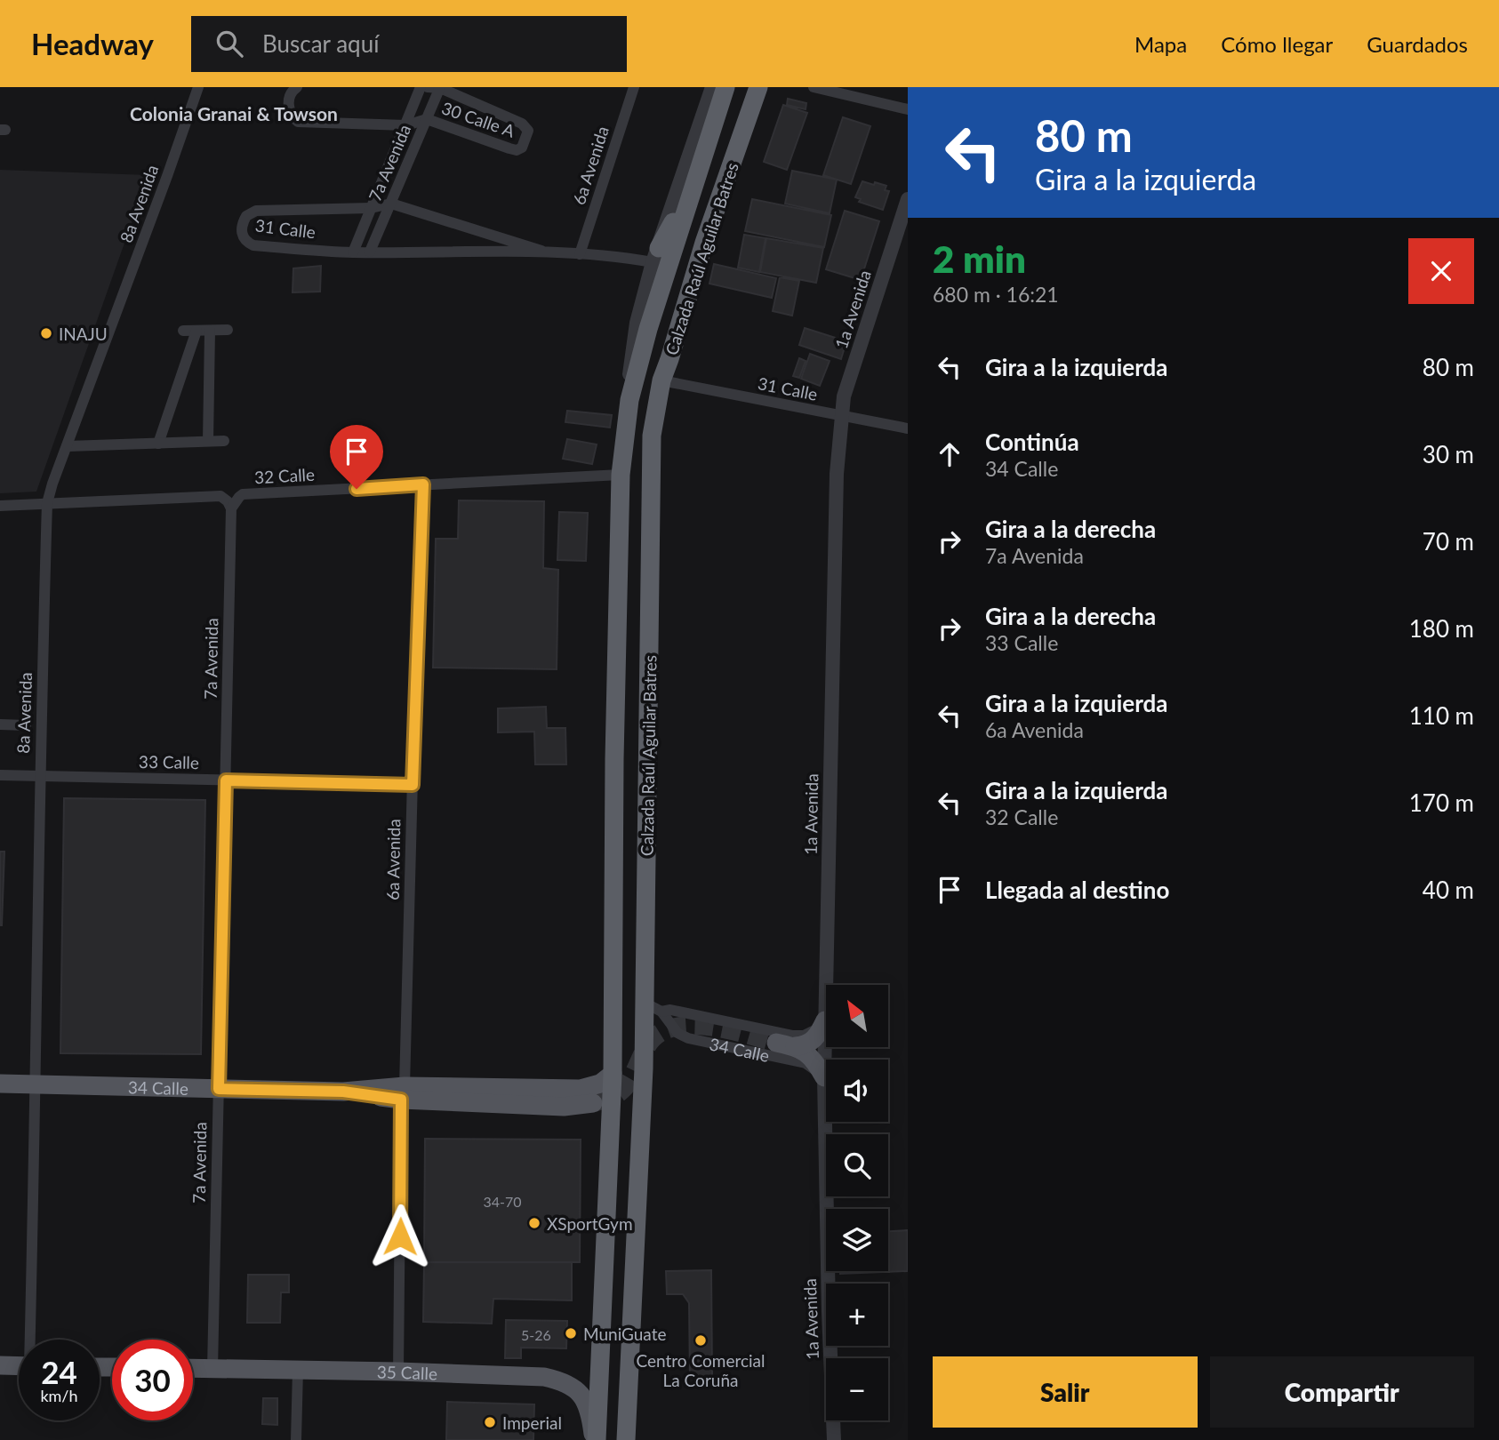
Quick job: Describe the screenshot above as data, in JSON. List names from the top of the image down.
{
  "streets": {
    "highway": ["Calzada Raúl Aguilar Batres"],
    "main road": ["34 Calle", "35 Calle"],
    "street": [
      "30 Calle A",
      "7a Avenida",
      "6a Avenida",
      "8a Avenida",
      "31 Calle",
      "1a Avenida",
      "32 Calle",
      "33 Calle"
    ]
  },
  "crossings": [
    ["30 Calle A", "7a Avenida"],
    ["7a Avenida", "31 Calle"],
    ["7a Avenida", "32 Calle"],
    ["7a Avenida", "33 Calle"],
    ["7a Avenida", "34 Calle"],
    ["7a Avenida", "35 Calle"],
    ["6a Avenida", "31 Calle"],
    ["6a Avenida", "32 Calle"],
    ["6a Avenida", "33 Calle"],
    ["6a Avenida", "34 Calle"],
    ["6a Avenida", "35 Calle"],
    ["8a Avenida", "33 Calle"],
    ["8a Avenida", "34 Calle"],
    ["31 Calle", "Calzada Raúl Aguilar Batres"],
    ["31 Calle", "1a Avenida"],
    ["Calzada Raúl Aguilar Batres", "32 Calle"],
    ["Calzada Raúl Aguilar Batres", "34 Calle"],
    ["Calzada Raúl Aguilar Batres", "35 Calle"],
    ["1a Avenida", "34 Calle"]
  ],
  "districts": ["Colonia Granai & Towson"],
  "places": [
    "INAJU",
    "XSportGym",
    "MuniGuate",
    "Centro Comercial La Coruña",
    "Imperial"
  ],
  "house_numbers": ["34-70", "5-26"],
  "north": "top left",
  "page": {
    "header": "Headway",
    "search": "Buscar aquí",
    "nav": ["Mapa", "Cómo llegar", "Guardados"],
    "turn": ["80 m", "Gira a la izquierda"],
    "heading": ["2 min", "680 m · 16:21"],
    "list": [
      {
        "name": "Gira a la izquierda",
        "value": "80 m"
      },
      {
        "name": "Continúa",
        "note": "34 Calle",
        "value": "30 m"
      },
      {
        "name": "Gira a la derecha",
        "note": "7a Avenida",
        "value": "70 m"
      },
      {
        "name": "Gira a la derecha",
        "note": "33 Calle",
        "value": "180 m"
      },
      {
        "name": "Gira a la izquierda",
        "note": "6a Avenida",
        "value": "110 m"
      },
      {
        "name": "Gira a la izquierda",
        "note": "32 Calle",
        "value": "170 m"
      },
      {
        "name": "Llegada al destino",
        "value": "40 m"
      }
    ],
    "map_buttons": ["+", "−"],
    "speed": "24 km/h",
    "limit": "30",
    "buttons": ["Salir", "Compartir"]
  }
}
